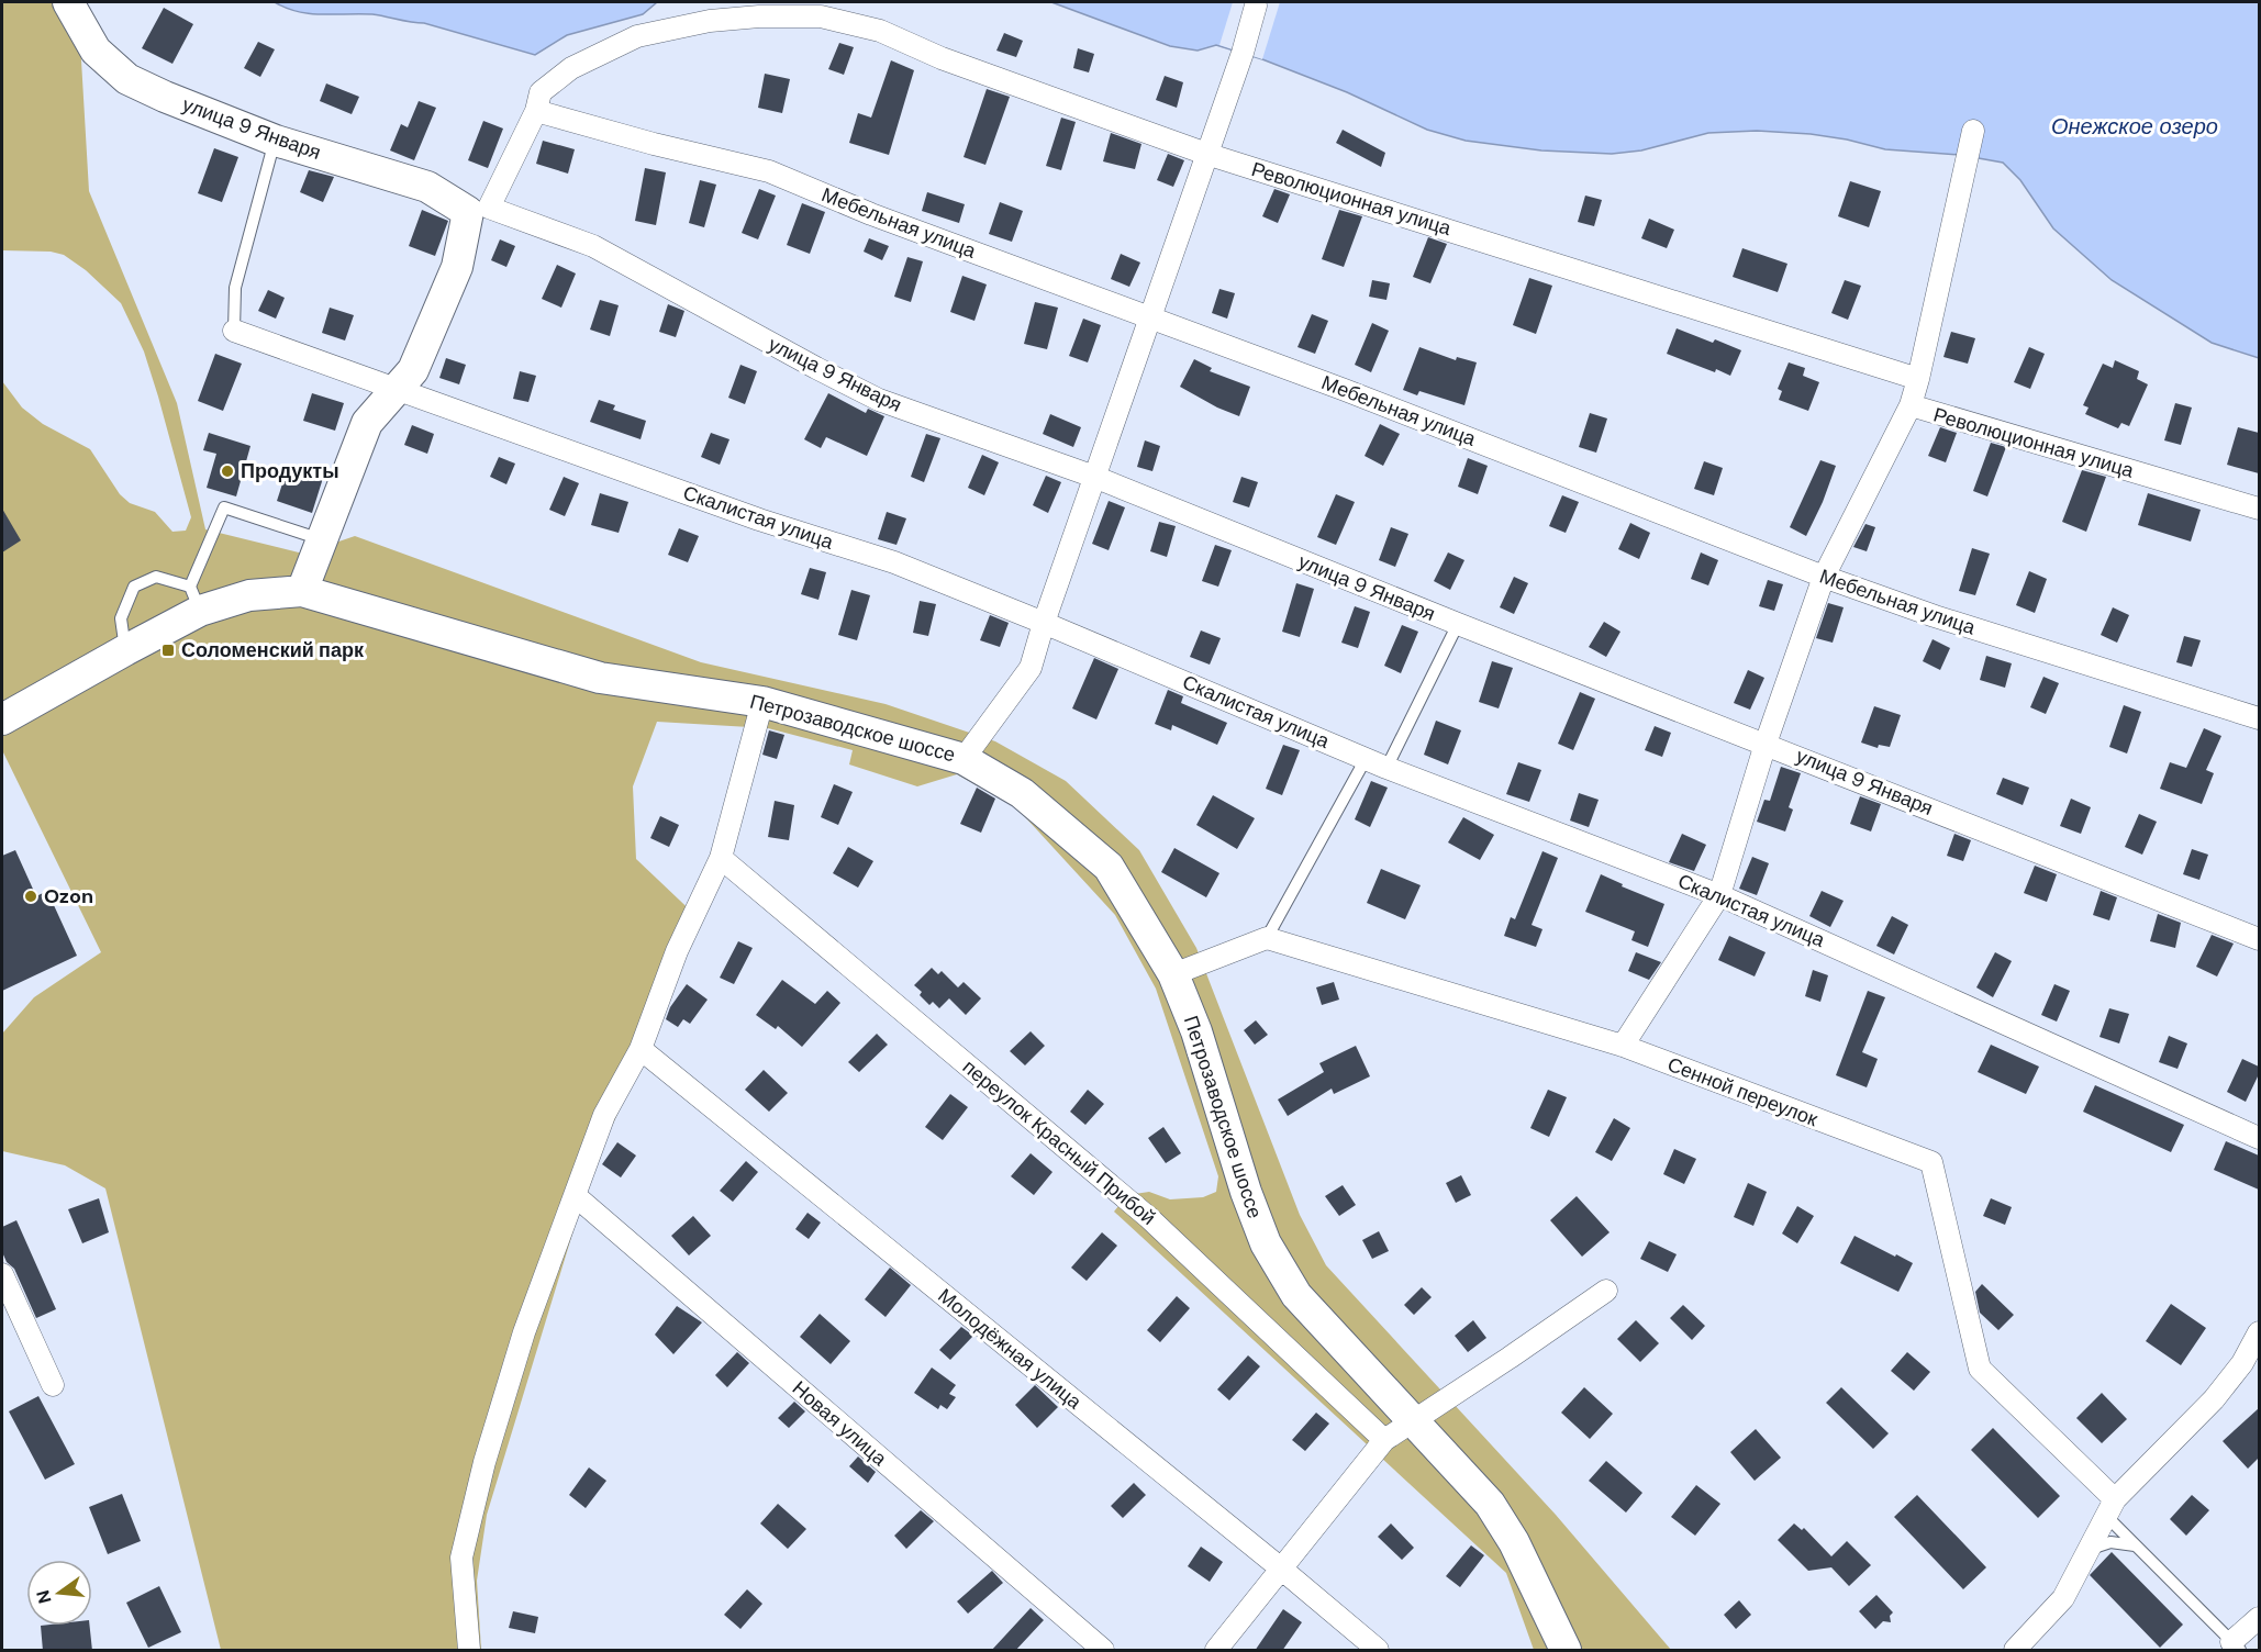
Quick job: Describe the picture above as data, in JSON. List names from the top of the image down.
{
  "streets": {
    "main road": ["улица 9 Января", "Петрозаводское шоссе"],
    "street": [
      "Революционная улица",
      "Мебельная улица",
      "Скалистая улица",
      "Сенной переулок",
      "переулок Красный Прибой",
      "Молодёжная улица",
      "Новая улица"
    ]
  },
  "crossings": [
    ["улица 9 Января", "Революционная улица"],
    ["Революционная улица", "Мебельная улица"]
  ],
  "water": ["Онежское озеро"],
  "places": {
    "other": ["Продукты", "Ozon"],
    "transit": ["Соломенский парк"]
  },
  "north": "left"
}
